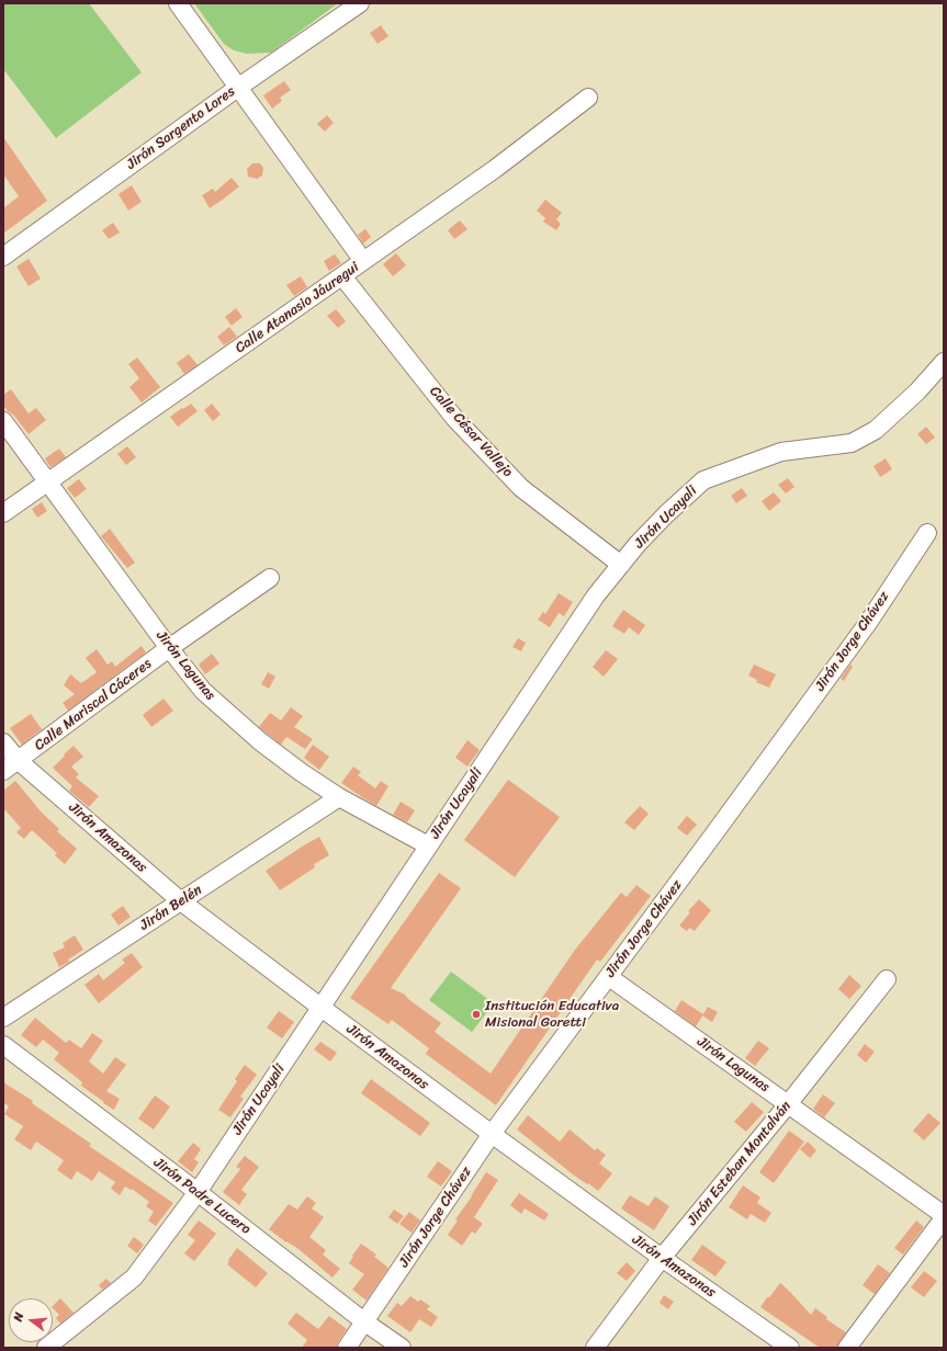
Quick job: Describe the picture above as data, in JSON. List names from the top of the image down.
{
  "streets": {
    "street": [
      "Jirón Sargento Lores",
      "Calle Atanasio Jáuregui",
      "Calle César Vallejo",
      "Jirón Ucayali",
      "Jirón Jorge Chávez",
      "Jirón Lagunas",
      "Calle Mariscal Cáceres",
      "Jirón Amazonas",
      "Jirón Belén",
      "Jirón Esteban Montalván",
      "Jirón Padre Lucero"
    ]
  },
  "crossings": [
    ["Calle Atanasio Jáuregui", "Calle César Vallejo"],
    ["Calle Atanasio Jáuregui", "Jirón Lagunas"],
    ["Calle César Vallejo", "Jirón Ucayali"],
    ["Jirón Ucayali", "Jirón Lagunas"],
    ["Jirón Ucayali", "Jirón Amazonas"],
    ["Jirón Ucayali", "Jirón Padre Lucero"],
    ["Jirón Jorge Chávez", "Jirón Lagunas"],
    ["Jirón Jorge Chávez", "Jirón Amazonas"],
    ["Jirón Jorge Chávez", "Jirón Padre Lucero"],
    ["Jirón Lagunas", "Calle Mariscal Cáceres"],
    ["Jirón Lagunas", "Jirón Belén"],
    ["Jirón Lagunas", "Jirón Esteban Montalván"],
    ["Calle Mariscal Cáceres", "Jirón Amazonas"],
    ["Jirón Amazonas", "Jirón Belén"],
    ["Jirón Amazonas", "Jirón Esteban Montalván"]
  ],
  "places": ["Institución Educativa Misional Goretti"],
  "north": "left"
}
